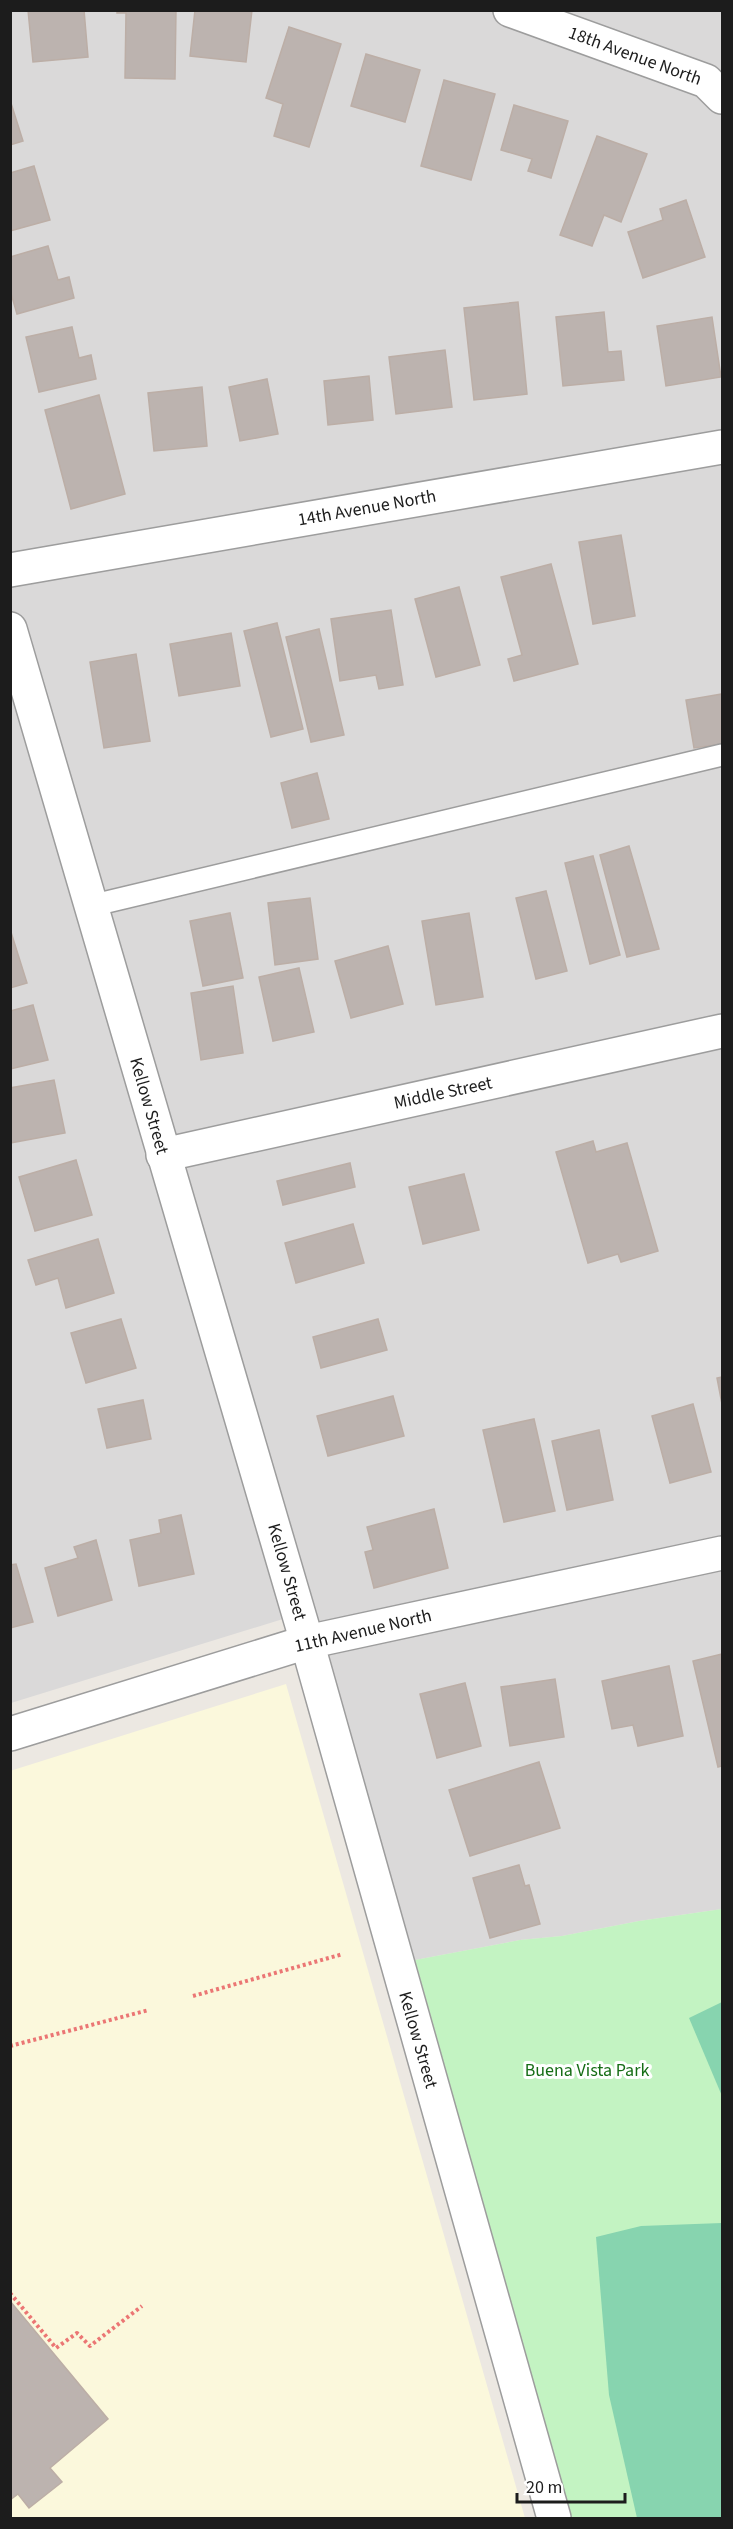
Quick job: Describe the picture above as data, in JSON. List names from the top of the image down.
{
  "streets": {
    "street": [
      "18th Avenue North",
      "14th Avenue North",
      "Middle Street",
      "Kellow Street",
      "11th Avenue North"
    ]
  },
  "crossings": [
    ["Middle Street", "Kellow Street"],
    ["Kellow Street", "11th Avenue North"]
  ],
  "parks": ["Buena Vista Park"],
  "scale_bar": "20 m"
}
